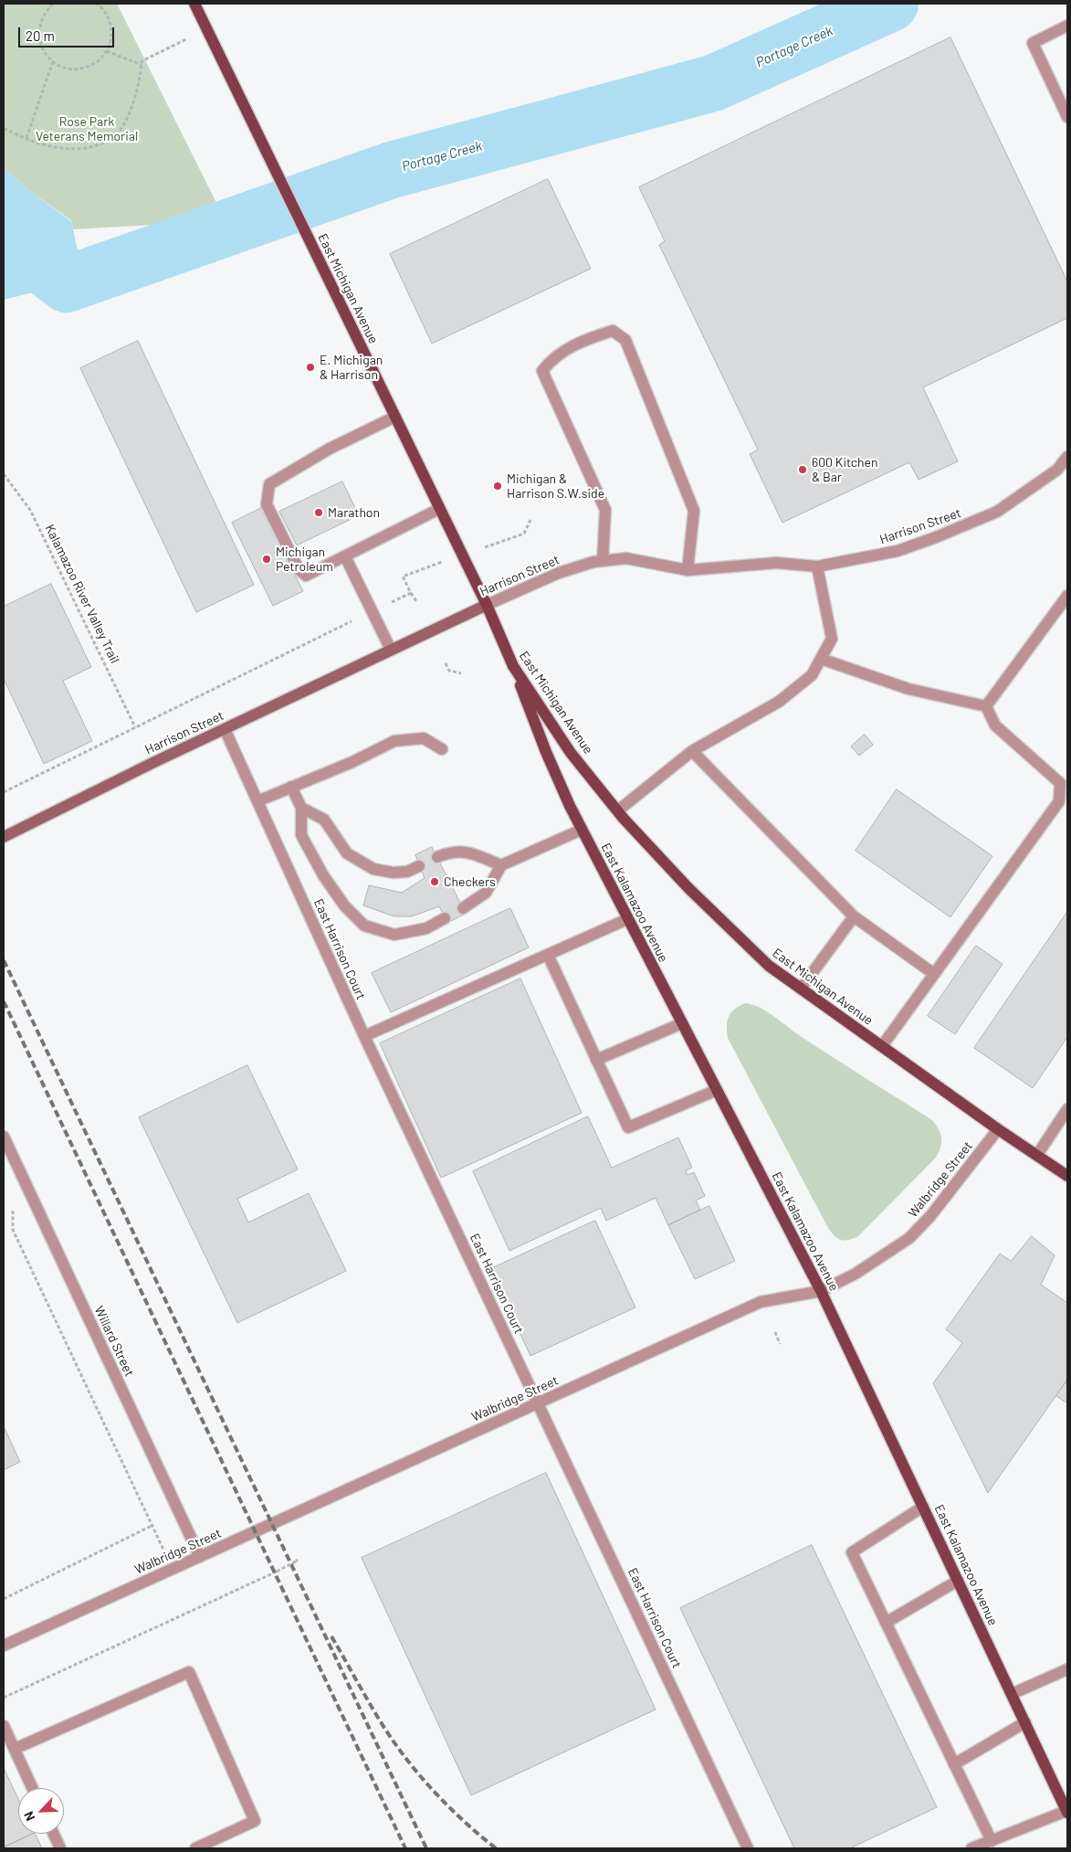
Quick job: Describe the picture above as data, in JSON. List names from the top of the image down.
{
  "streets": {
    "main road": ["East Michigan Avenue", "East Kalamazoo Avenue"],
    "street": [
      "Harrison Street",
      "East Harrison Court",
      "Walbridge Street",
      "Willard Street"
    ],
    "path": ["Kalamazoo River Valley Trail"]
  },
  "crossings": [
    ["East Michigan Avenue", "Harrison Street"],
    ["East Michigan Avenue", "East Kalamazoo Avenue"],
    ["East Michigan Avenue", "Walbridge Street"],
    ["Harrison Street", "East Harrison Court"],
    ["East Kalamazoo Avenue", "Walbridge Street"],
    ["East Harrison Court", "Walbridge Street"],
    ["Walbridge Street", "Willard Street"]
  ],
  "water": ["Portage Creek"],
  "parks": ["Rose Park Veterans Memorial"],
  "places": [
    "E. Michigan & Harrison",
    "600 Kitchen & Bar",
    "Michigan & Harrison S.W.side",
    "Marathon",
    "Michigan Petroleum",
    "Checkers"
  ],
  "scale_bar": "20 m",
  "north": "bottom left"
}
